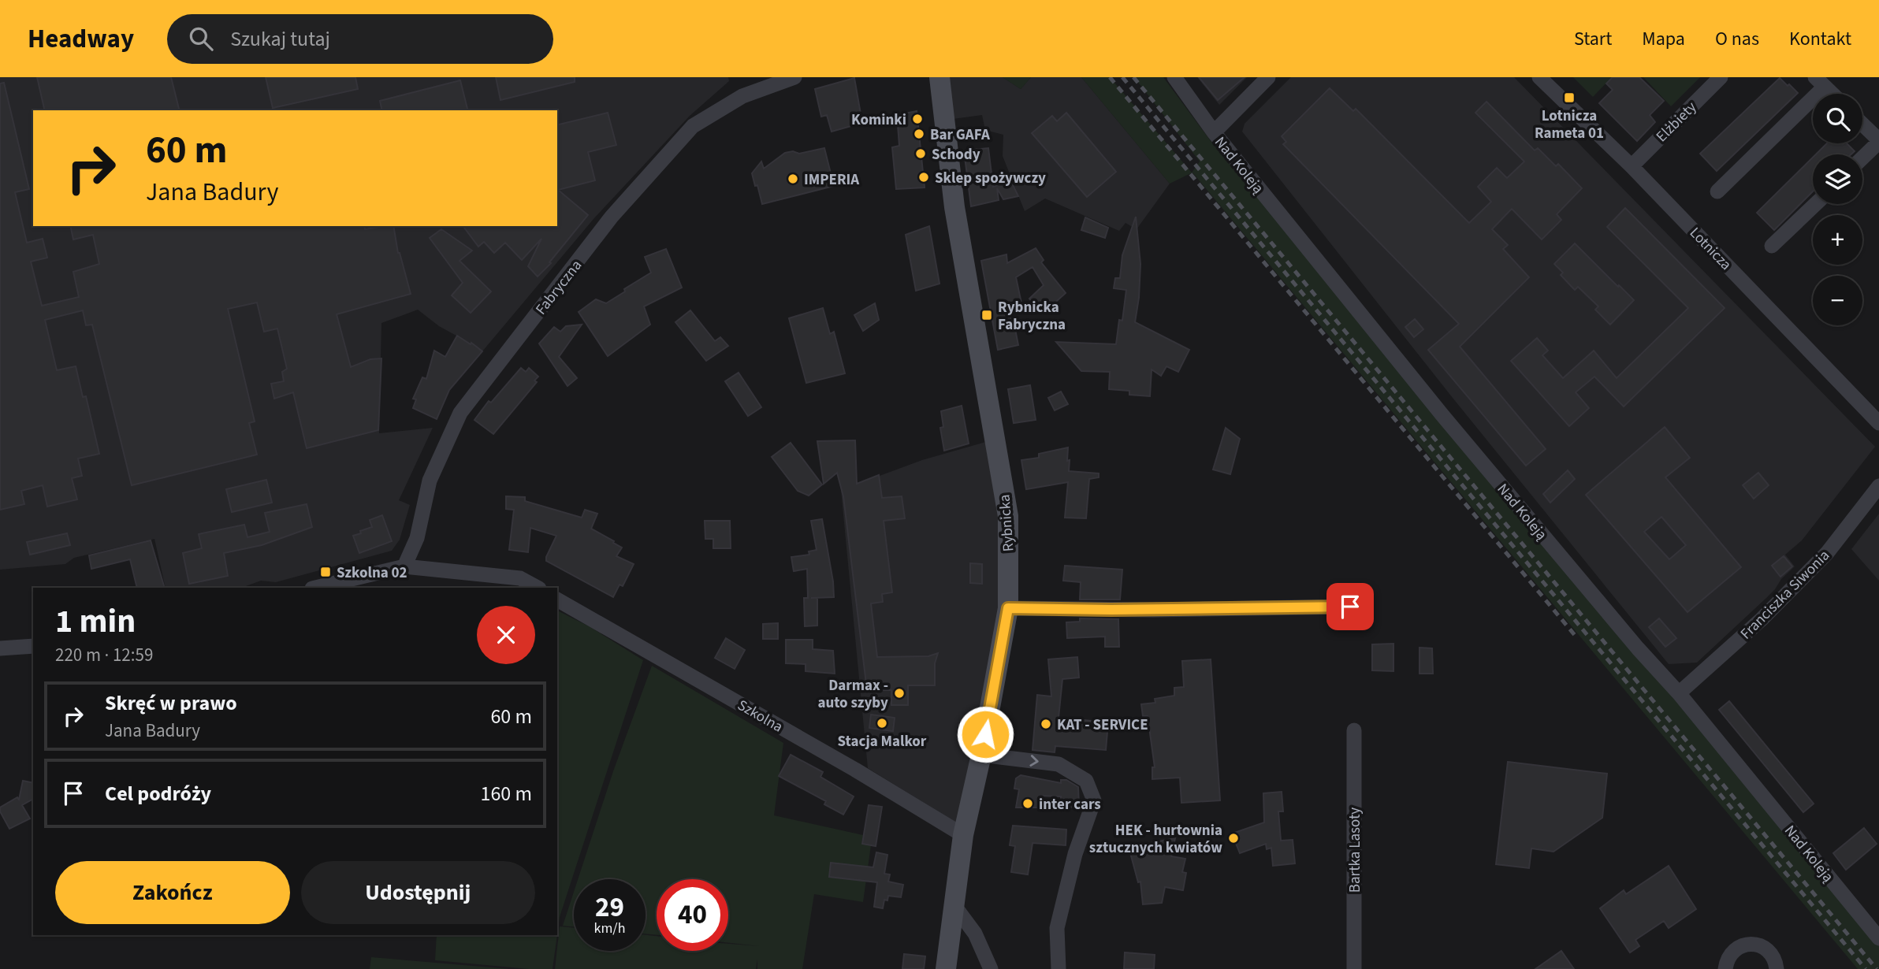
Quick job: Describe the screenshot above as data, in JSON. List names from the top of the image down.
{
  "streets": {
    "street": [
      "Elżbiety",
      "Nad Koleją",
      "Lotnicza",
      "Fabryczna",
      "Rybnicka",
      "Franciszka Siwonia",
      "Szkolna",
      "Bartka Lasoty"
    ]
  },
  "crossings": [
    ["Elżbiety", "Lotnicza"],
    ["Nad Koleją", "Franciszka Siwonia"],
    ["Rybnicka", "Szkolna"]
  ],
  "places": {
    "transit": ["Lotnicza Rameta 01", "Rybnicka Fabryczna", "Szkolna 02"],
    "other": [
      "Kominki",
      "Bar GAFA",
      "Schody",
      "Sklep spożywczy",
      "IMPERIA",
      "Darmax - auto szyby",
      "Stacja Malkor",
      "KAT - SERVICE",
      "inter cars",
      "HEK - hurtownia sztucznych kwiatów"
    ]
  },
  "page": {
    "header": "Headway",
    "search": "Szukaj tutaj",
    "nav": [
      "Start",
      "Mapa",
      "O nas",
      "Kontakt"
    ],
    "map_buttons": ["+", "−"],
    "turn": ["60 m", "Jana Badury"],
    "heading": ["1 min", "220 m · 12:59"],
    "list": [
      {
        "name": "Skręć w prawo",
        "note": "Jana Badury",
        "value": "60 m"
      },
      {
        "name": "Cel podróży",
        "value": "160 m"
      }
    ],
    "buttons": ["Zakończ", "Udostępnij"],
    "speed": "29 km/h",
    "limit": "40"
  }
}
